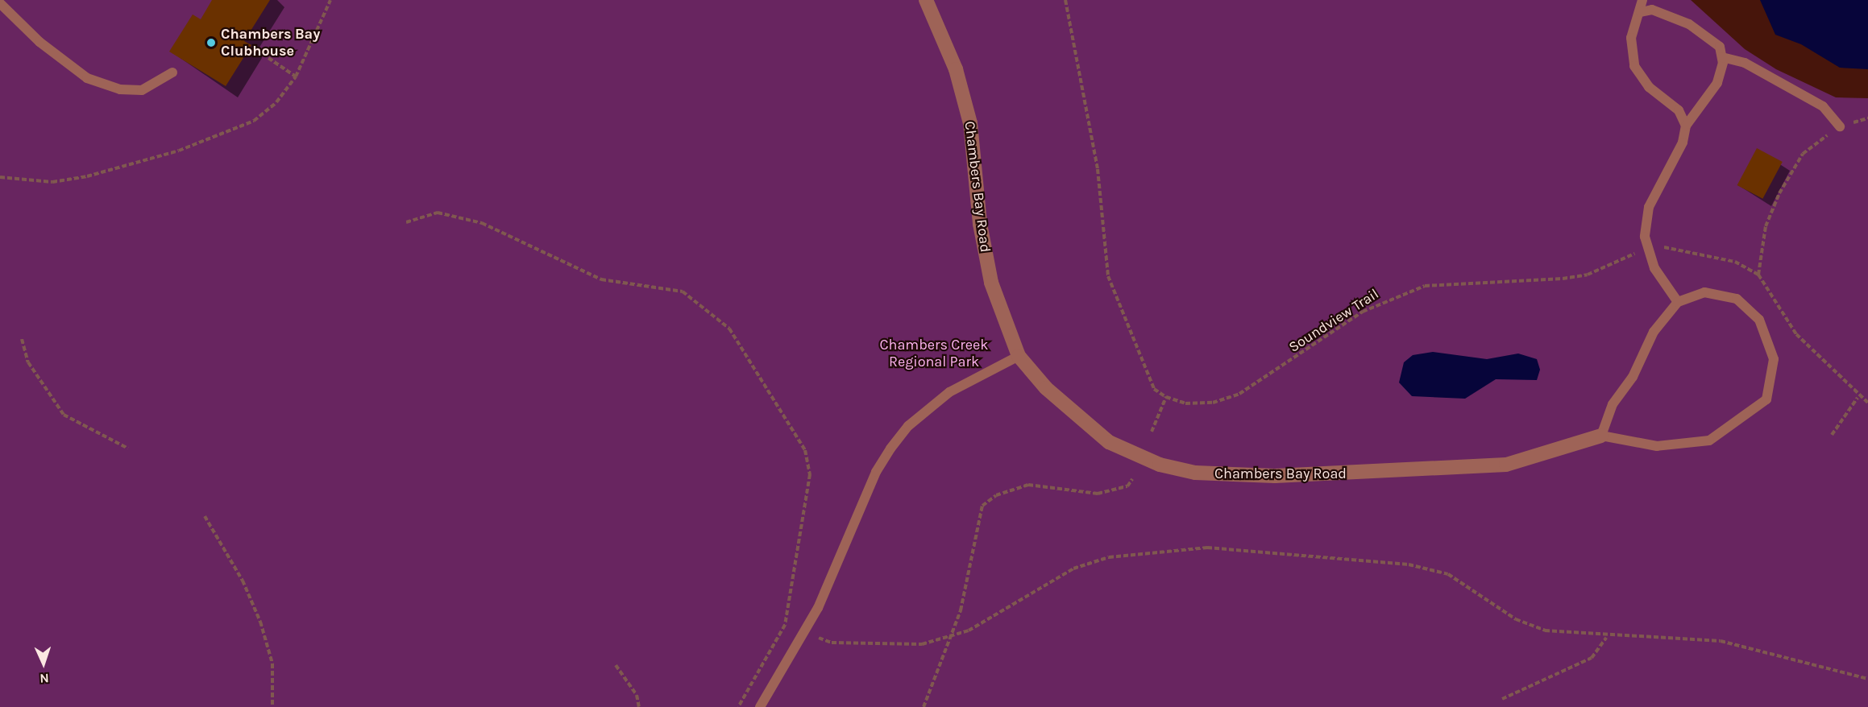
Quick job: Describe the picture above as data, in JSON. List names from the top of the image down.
{
  "streets": {
    "street": ["Chambers Bay Road"],
    "path": ["Soundview Trail"]
  },
  "parks": ["Chambers Creek Regional Park"],
  "places": ["Chambers Bay Clubhouse"],
  "north": "bottom"
}
